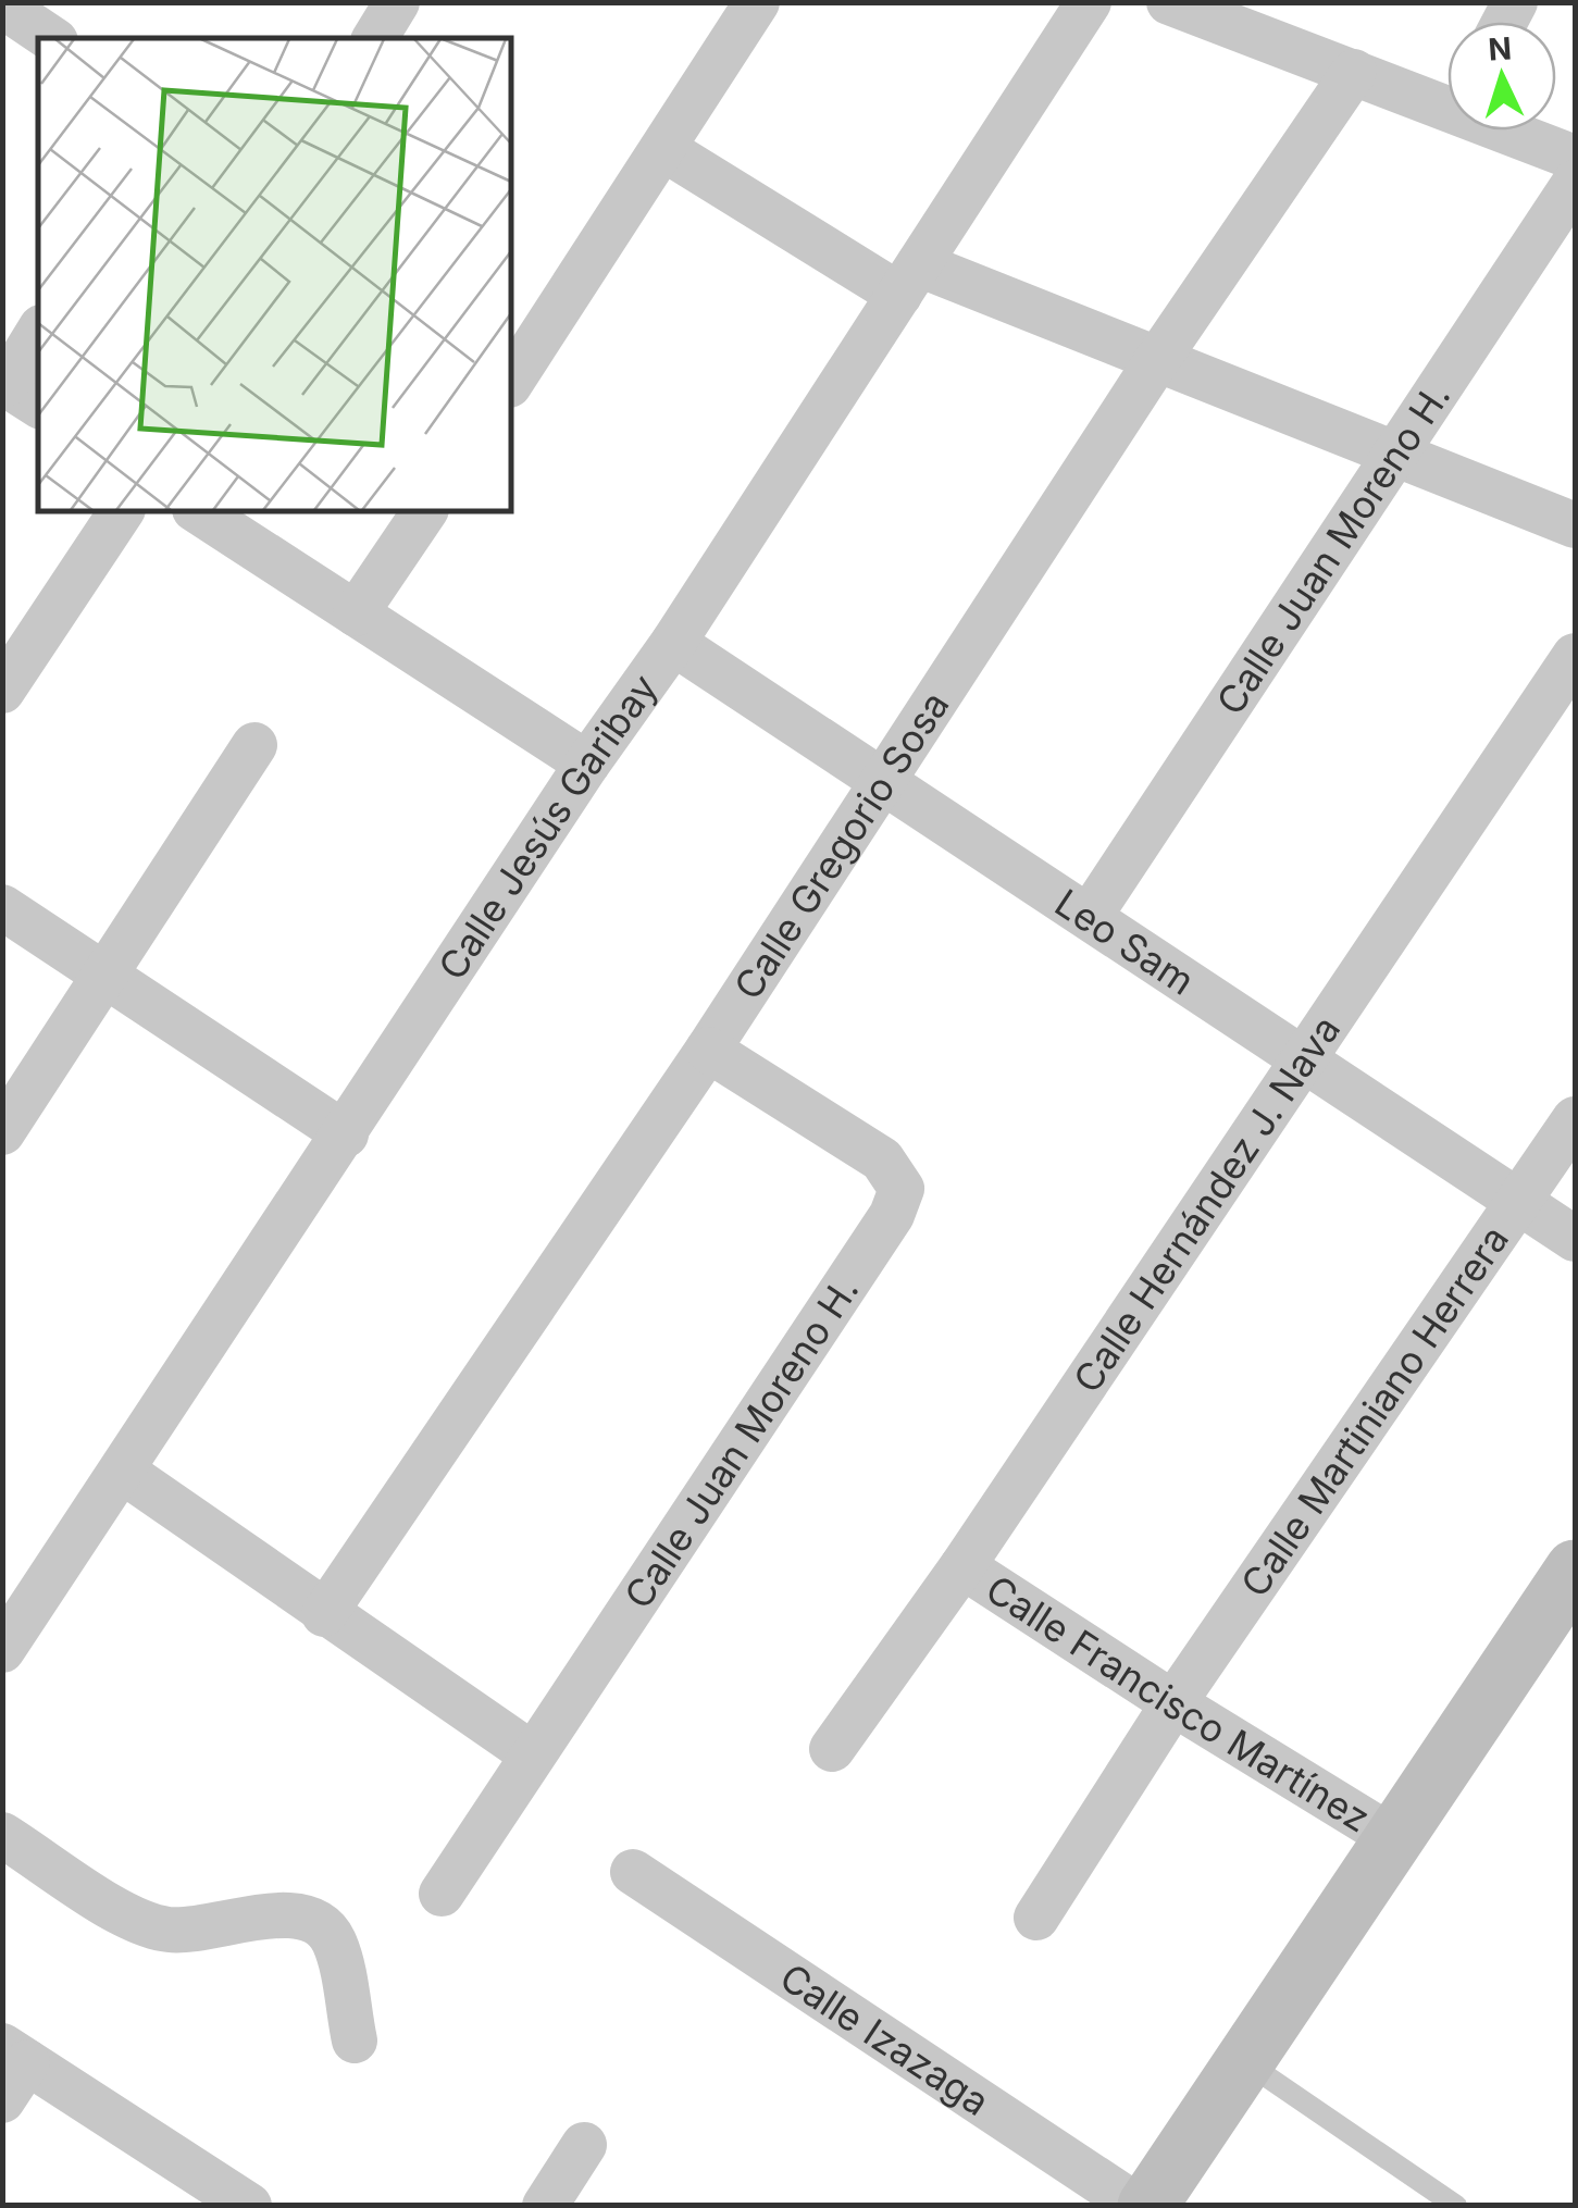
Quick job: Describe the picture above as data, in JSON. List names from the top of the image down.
{
  "streets": {
    "street": [
      "Calle Juan Moreno H.",
      "Calle Jesús Garibay",
      "Calle Gregorio Sosa",
      "Leo Sam",
      "Calle Hernández J. Nava",
      "Calle Martiniano Herrera",
      "Calle Francisco Martínez",
      "Calle Izazaga"
    ]
  },
  "crossings": [
    ["Calle Juan Moreno H.", "Calle Gregorio Sosa"],
    ["Calle Juan Moreno H.", "Leo Sam"],
    ["Calle Jesús Garibay", "Leo Sam"],
    ["Calle Gregorio Sosa", "Leo Sam"],
    ["Leo Sam", "Calle Hernández J. Nava"],
    ["Leo Sam", "Calle Martiniano Herrera"],
    ["Calle Hernández J. Nava", "Calle Francisco Martínez"],
    ["Calle Martiniano Herrera", "Calle Francisco Martínez"]
  ],
  "north": "top"
}
